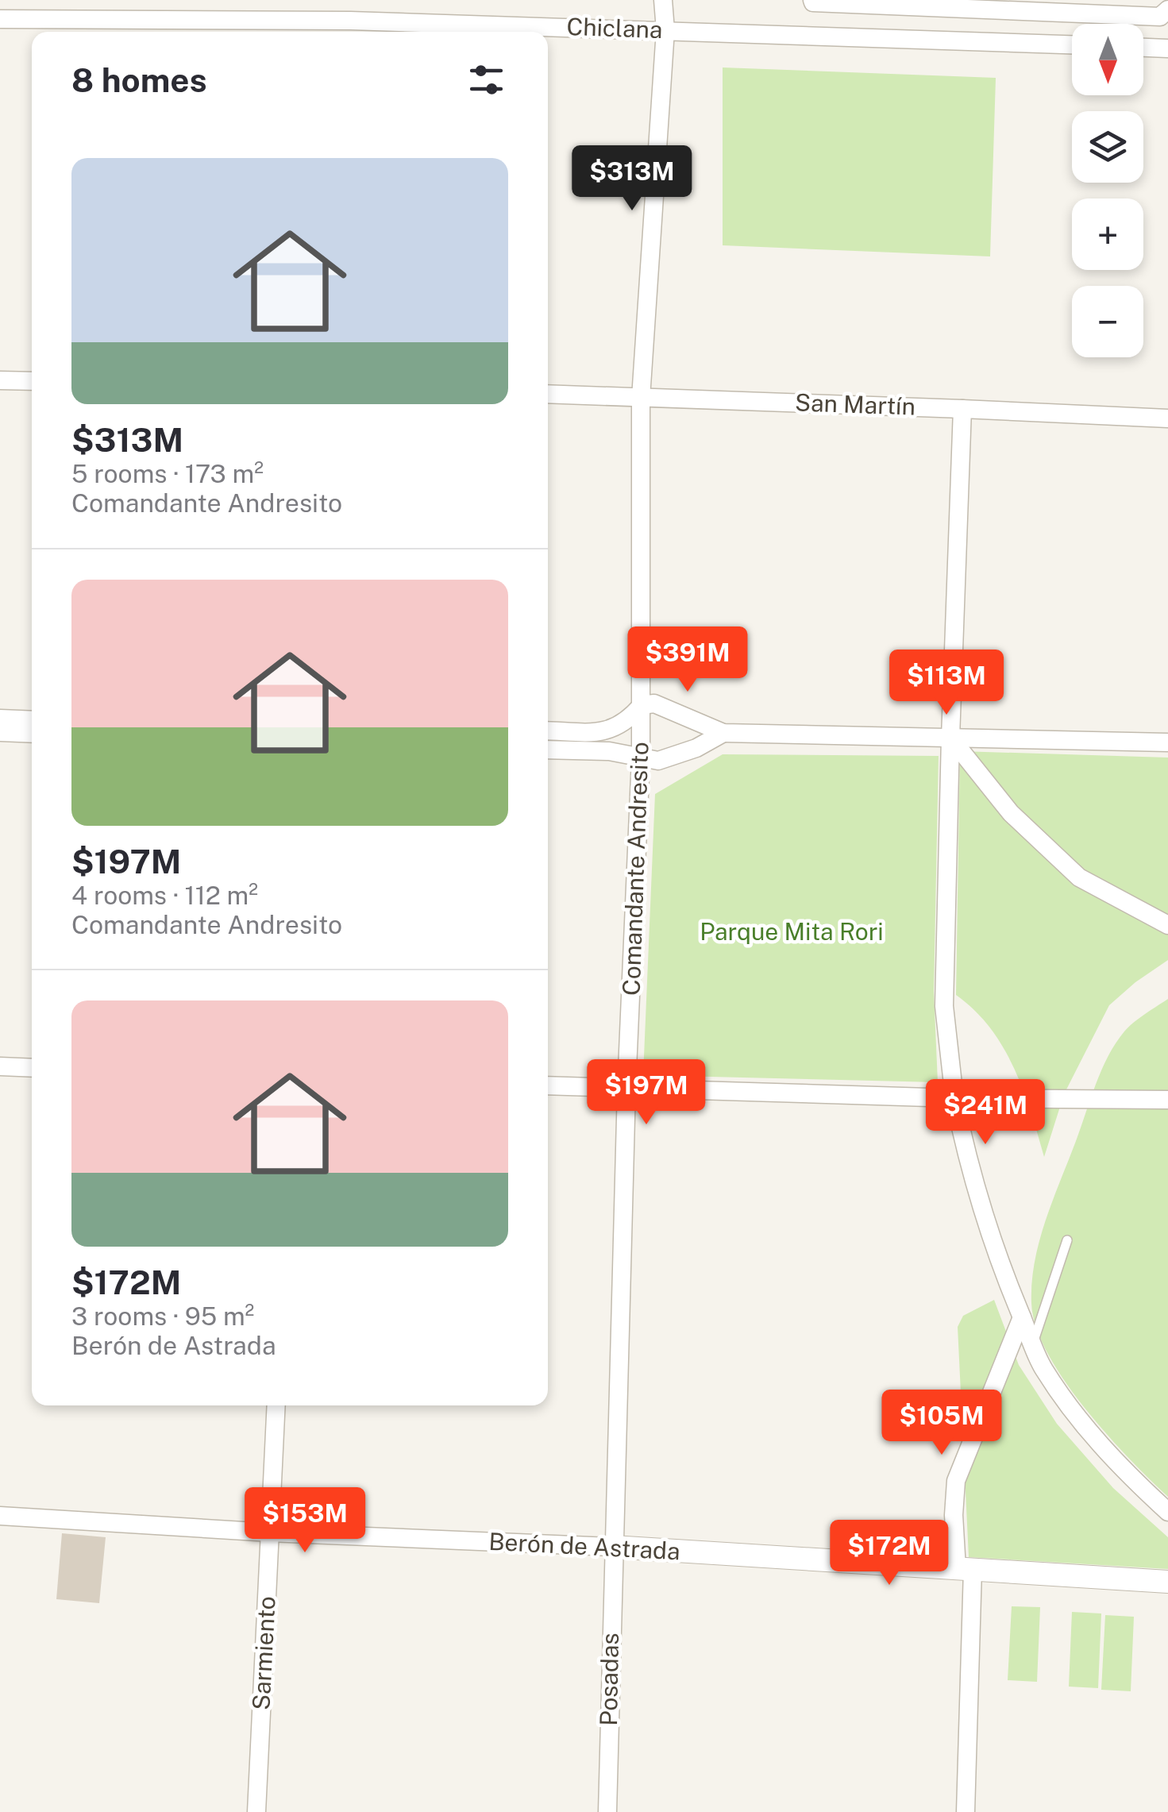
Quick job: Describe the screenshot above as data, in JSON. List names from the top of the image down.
{
  "streets": {
    "street": [
      "Chiclana",
      "San Martín",
      "Comandante Andresito",
      "Berón de Astrada",
      "Sarmiento",
      "Posadas"
    ]
  },
  "crossings": [
    ["Chiclana", "Comandante Andresito"],
    ["San Martín", "Comandante Andresito"],
    ["Comandante Andresito", "Berón de Astrada"],
    ["Comandante Andresito", "Posadas"],
    ["Berón de Astrada", "Sarmiento"],
    ["Berón de Astrada", "Posadas"]
  ],
  "parks": ["Parque Mita Rori"],
  "north": "bottom",
  "page": {
    "map_buttons": ["+", "−"],
    "heading": "8 homes",
    "list": [
      {
        "name": "$313M",
        "note": "5 rooms · 173 m² · Comandante Andresito"
      },
      {
        "name": "$197M",
        "note": "4 rooms · 112 m² · Comandante Andresito"
      },
      {
        "name": "$172M",
        "note": "3 rooms · 95 m² · Berón de Astrada"
      }
    ],
    "price": [
      "$313M",
      "$391M",
      "$113M",
      "$197M",
      "$241M",
      "$105M",
      "$153M",
      "$172M"
    ]
  }
}
